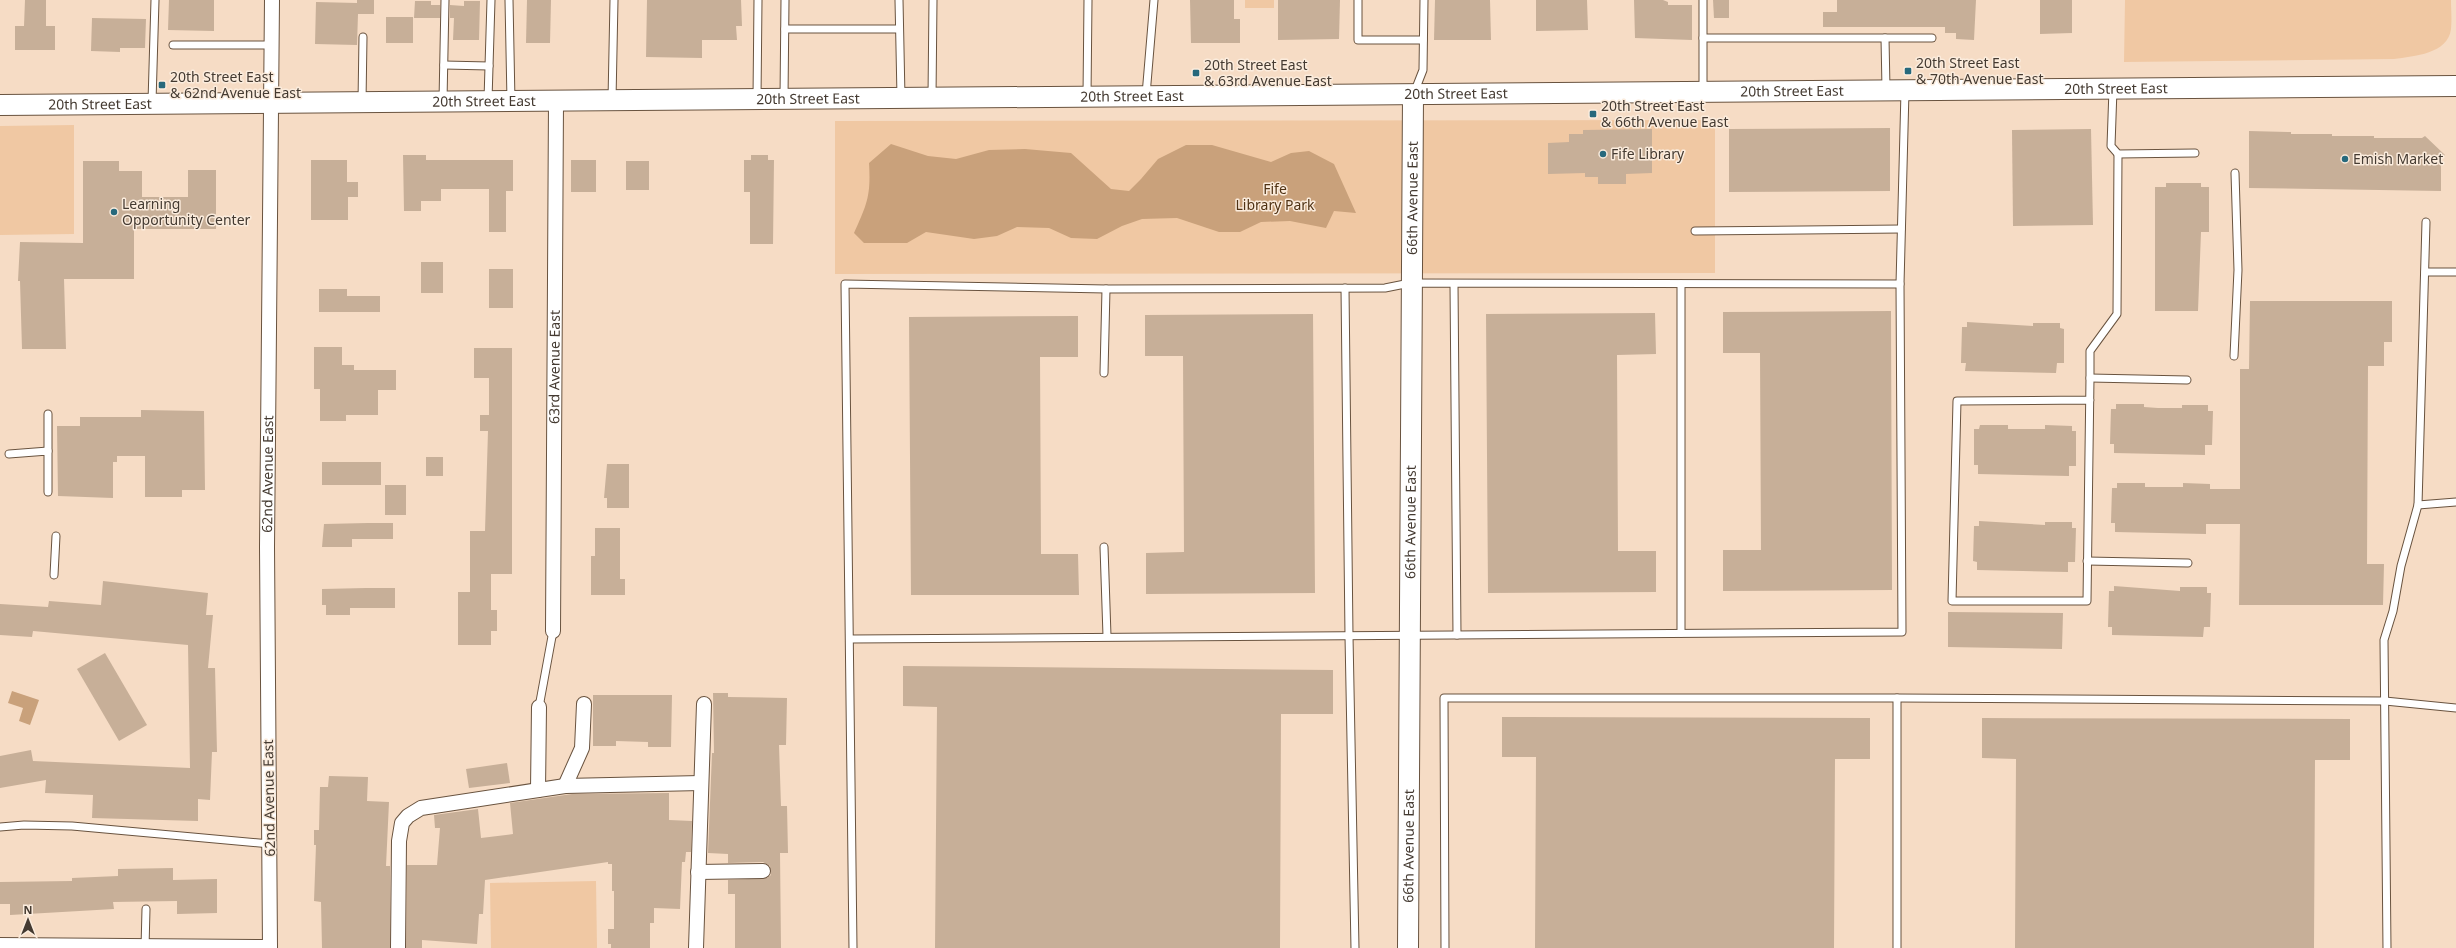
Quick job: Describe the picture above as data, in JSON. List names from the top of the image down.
{
  "streets": {
    "main road": ["20th Street East", "66th Avenue East"],
    "street": ["63rd Avenue East", "62nd Avenue East"]
  },
  "crossings": [
    ["20th Street East", "66th Avenue East"],
    ["20th Street East", "63rd Avenue East"],
    ["20th Street East", "62nd Avenue East"]
  ],
  "parks": ["Fife Library Park"],
  "places": {
    "transit": [
      "20th Street East & 70th Avenue East",
      "20th Street East & 63rd Avenue East",
      "20th Street East & 62nd Avenue East",
      "20th Street East & 66th Avenue East"
    ],
    "other": ["Fife Library", "Emish Market", "Learning Opportunity Center"]
  },
  "north": "top"
}
